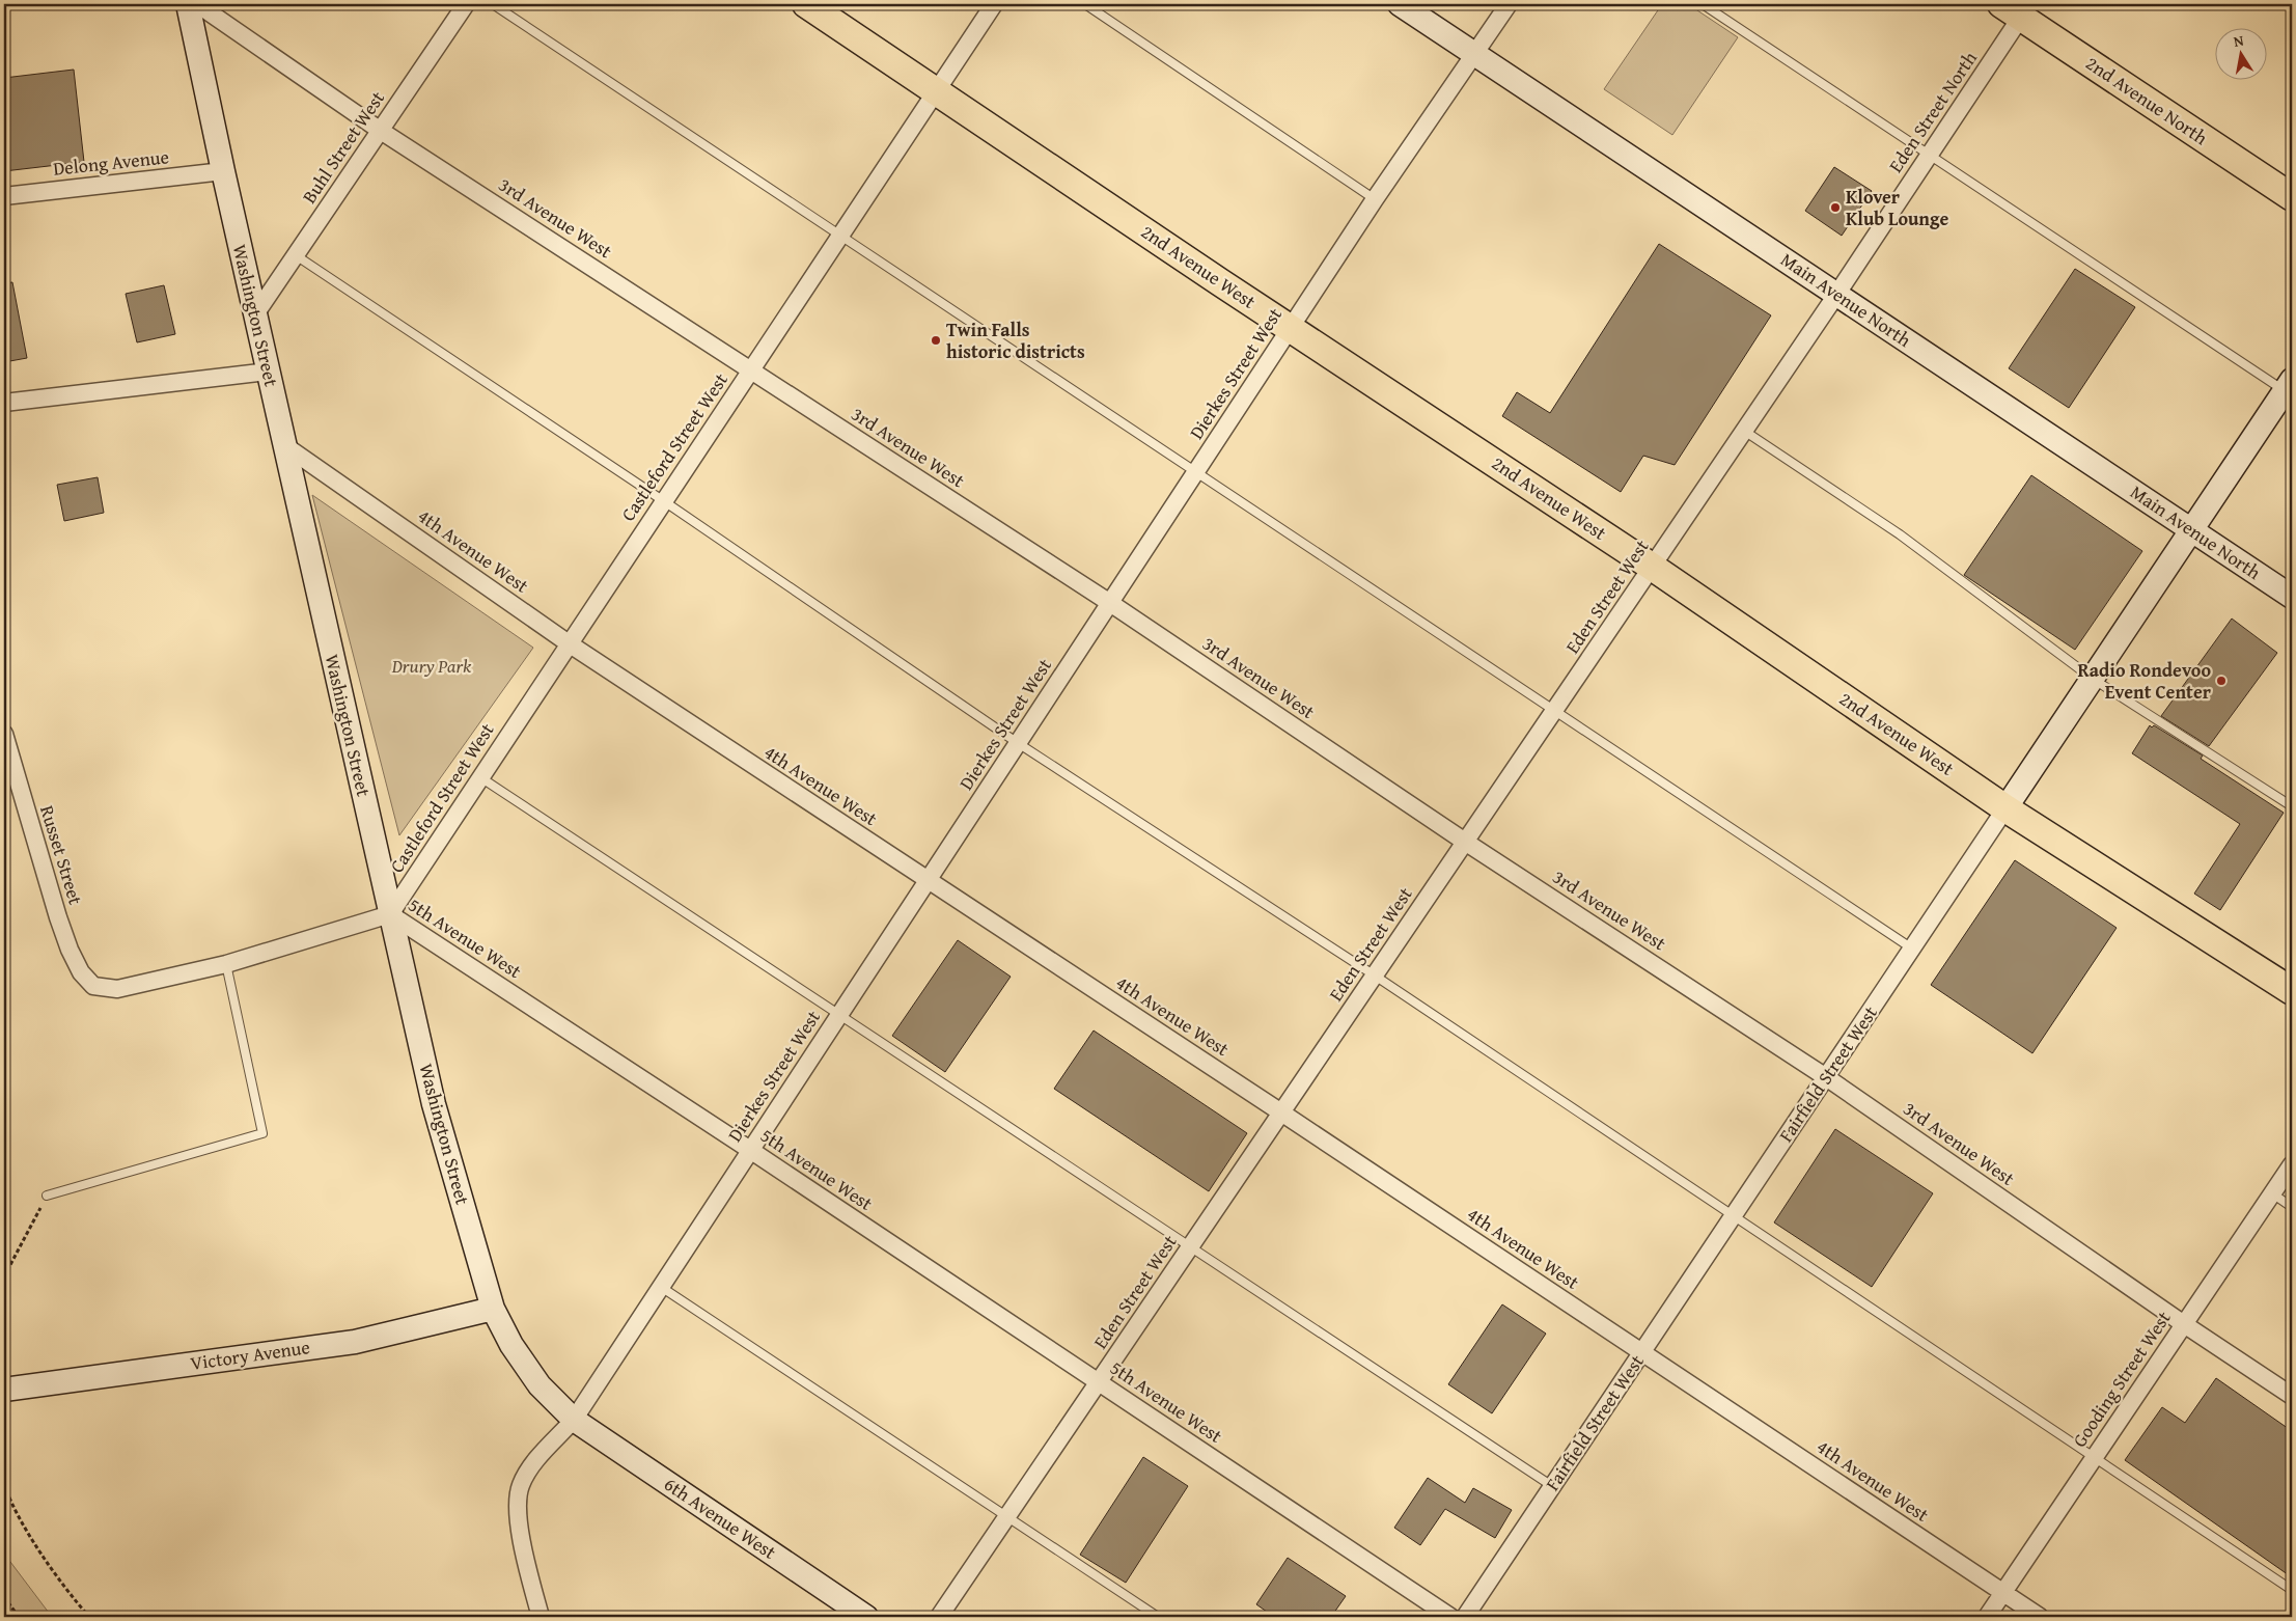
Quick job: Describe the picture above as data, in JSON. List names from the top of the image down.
{
  "streets": {
    "main road": ["2nd Avenue North", "2nd Avenue West"],
    "street": [
      "Eden Street North",
      "Buhl Street West",
      "Delong Avenue",
      "3rd Avenue West",
      "Main Avenue North",
      "Washington Street",
      "Dierkes Street West",
      "Castleford Street West",
      "4th Avenue West",
      "Eden Street West",
      "Russet Street",
      "5th Avenue West",
      "Fairfield Street West",
      "Victory Avenue",
      "Gooding Street West",
      "6th Avenue West"
    ]
  },
  "crossings": [
    ["2nd Avenue North", "Eden Street North"],
    ["Eden Street North", "Main Avenue North"],
    ["Eden Street North", "Eden Street West"],
    ["Buhl Street West", "3rd Avenue West"],
    ["Buhl Street West", "Washington Street"],
    ["Delong Avenue", "Washington Street"],
    ["3rd Avenue West", "Dierkes Street West"],
    ["3rd Avenue West", "Castleford Street West"],
    ["3rd Avenue West", "Eden Street West"],
    ["3rd Avenue West", "Fairfield Street West"],
    ["3rd Avenue West", "Gooding Street West"],
    ["2nd Avenue West", "Dierkes Street West"],
    ["2nd Avenue West", "Castleford Street West"],
    ["2nd Avenue West", "Eden Street West"],
    ["2nd Avenue West", "Fairfield Street West"],
    ["Main Avenue North", "Dierkes Street West"],
    ["Main Avenue North", "Eden Street West"],
    ["Main Avenue North", "Fairfield Street West"],
    ["Washington Street", "Dierkes Street West"],
    ["Washington Street", "Castleford Street West"],
    ["Washington Street", "4th Avenue West"],
    ["Washington Street", "5th Avenue West"],
    ["Washington Street", "Victory Avenue"],
    ["Washington Street", "6th Avenue West"],
    ["Dierkes Street West", "4th Avenue West"],
    ["Dierkes Street West", "5th Avenue West"],
    ["Dierkes Street West", "6th Avenue West"],
    ["Castleford Street West", "4th Avenue West"],
    ["Castleford Street West", "5th Avenue West"],
    ["4th Avenue West", "Eden Street West"],
    ["4th Avenue West", "Fairfield Street West"],
    ["4th Avenue West", "Gooding Street West"],
    ["Eden Street West", "5th Avenue West"],
    ["Russet Street", "5th Avenue West"]
  ],
  "parks": ["Drury Park"],
  "places": ["Klover Klub Lounge", "Twin Falls historic districts", "Radio Rondevoo Event Center"],
  "north": "top"
}
